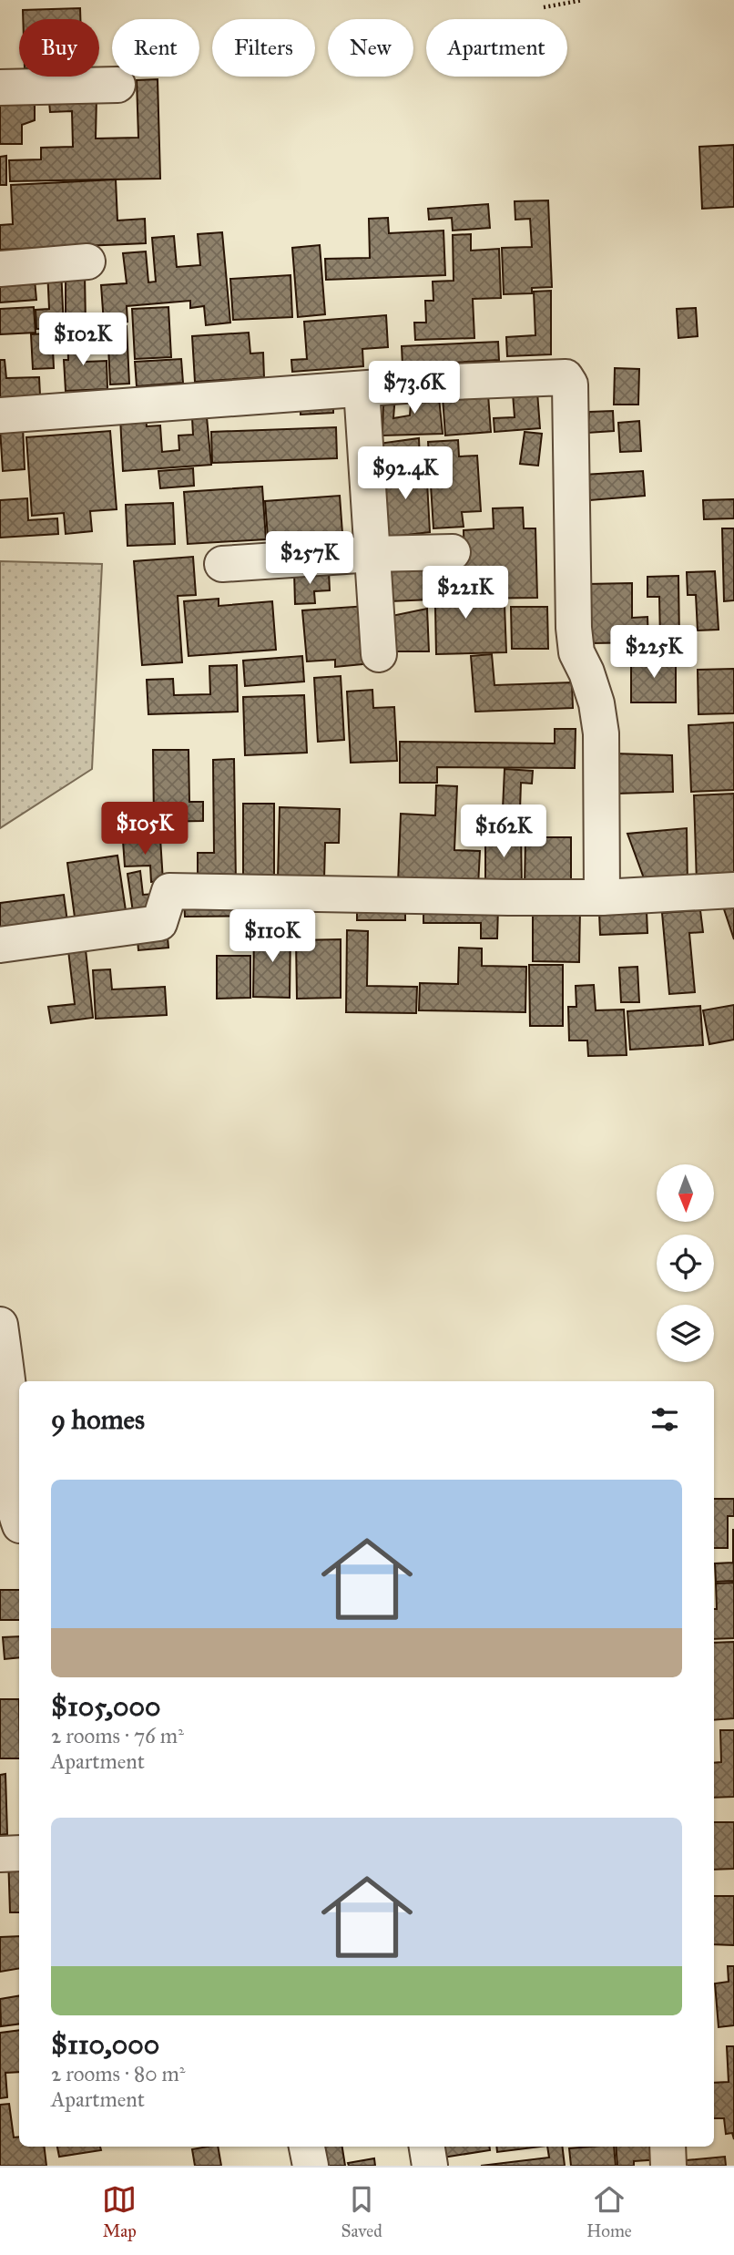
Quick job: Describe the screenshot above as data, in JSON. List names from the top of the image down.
{
  "north": "bottom",
  "page": {
    "chip": [
      "Buy",
      "Rent",
      "Filters",
      "New",
      "Apartment"
    ],
    "price": [
      "$102K",
      "$73.6K",
      "$92.4K",
      "$257K",
      "$221K",
      "$225K",
      "$105K",
      "$162K",
      "$110K"
    ],
    "heading": "9 homes",
    "list": [
      {
        "name": "$105,000",
        "note": "2 rooms · 76 m² · Apartment"
      },
      {
        "name": "$110,000",
        "note": "2 rooms · 80 m² · Apartment"
      }
    ],
    "tabs": ["Map", "Saved", "Home"]
  }
}
